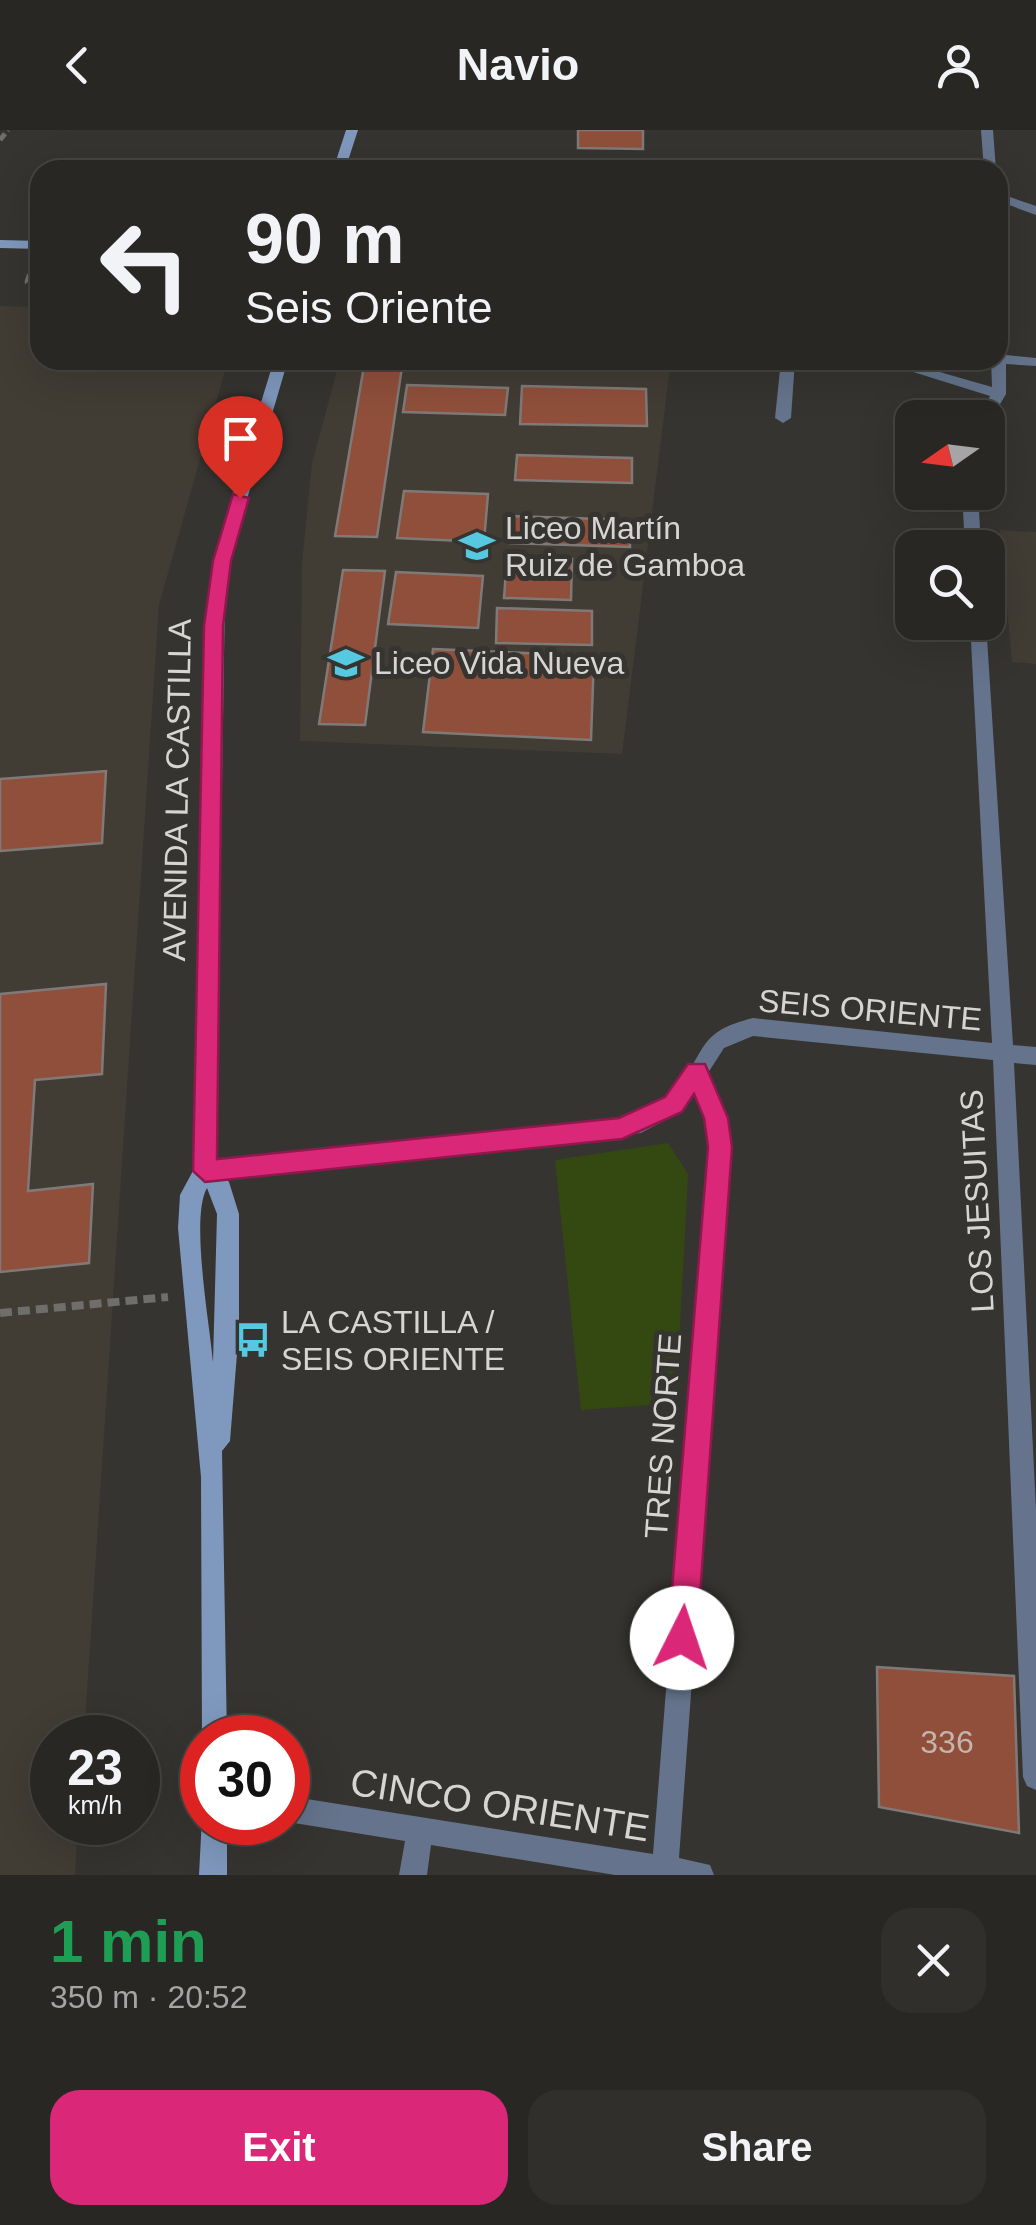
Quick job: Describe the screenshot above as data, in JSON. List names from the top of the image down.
{
  "streets": {
    "main road": ["AVENIDA LA CASTILLA"],
    "street": [
      "SEIS ORIENTE",
      "LOS JESUITAS",
      "TRES NORTE",
      "CINCO ORIENTE"
    ]
  },
  "crossings": [
    ["AVENIDA LA CASTILLA", "SEIS ORIENTE"],
    ["SEIS ORIENTE", "LOS JESUITAS"],
    ["SEIS ORIENTE", "TRES NORTE"],
    ["TRES NORTE", "CINCO ORIENTE"]
  ],
  "places": {
    "school or university": ["Liceo Martín Ruiz de Gamboa", "Liceo Vida Nueva"],
    "bus stop": ["LA CASTILLA / SEIS ORIENTE"]
  },
  "house_numbers": ["336"],
  "north": "left",
  "page": {
    "header": "Navio",
    "turn": ["90 m", "Seis Oriente"],
    "speed": "23 km/h",
    "limit": "30",
    "heading": ["1 min", "350 m · 20:52"],
    "buttons": ["Exit", "Share"]
  }
}
